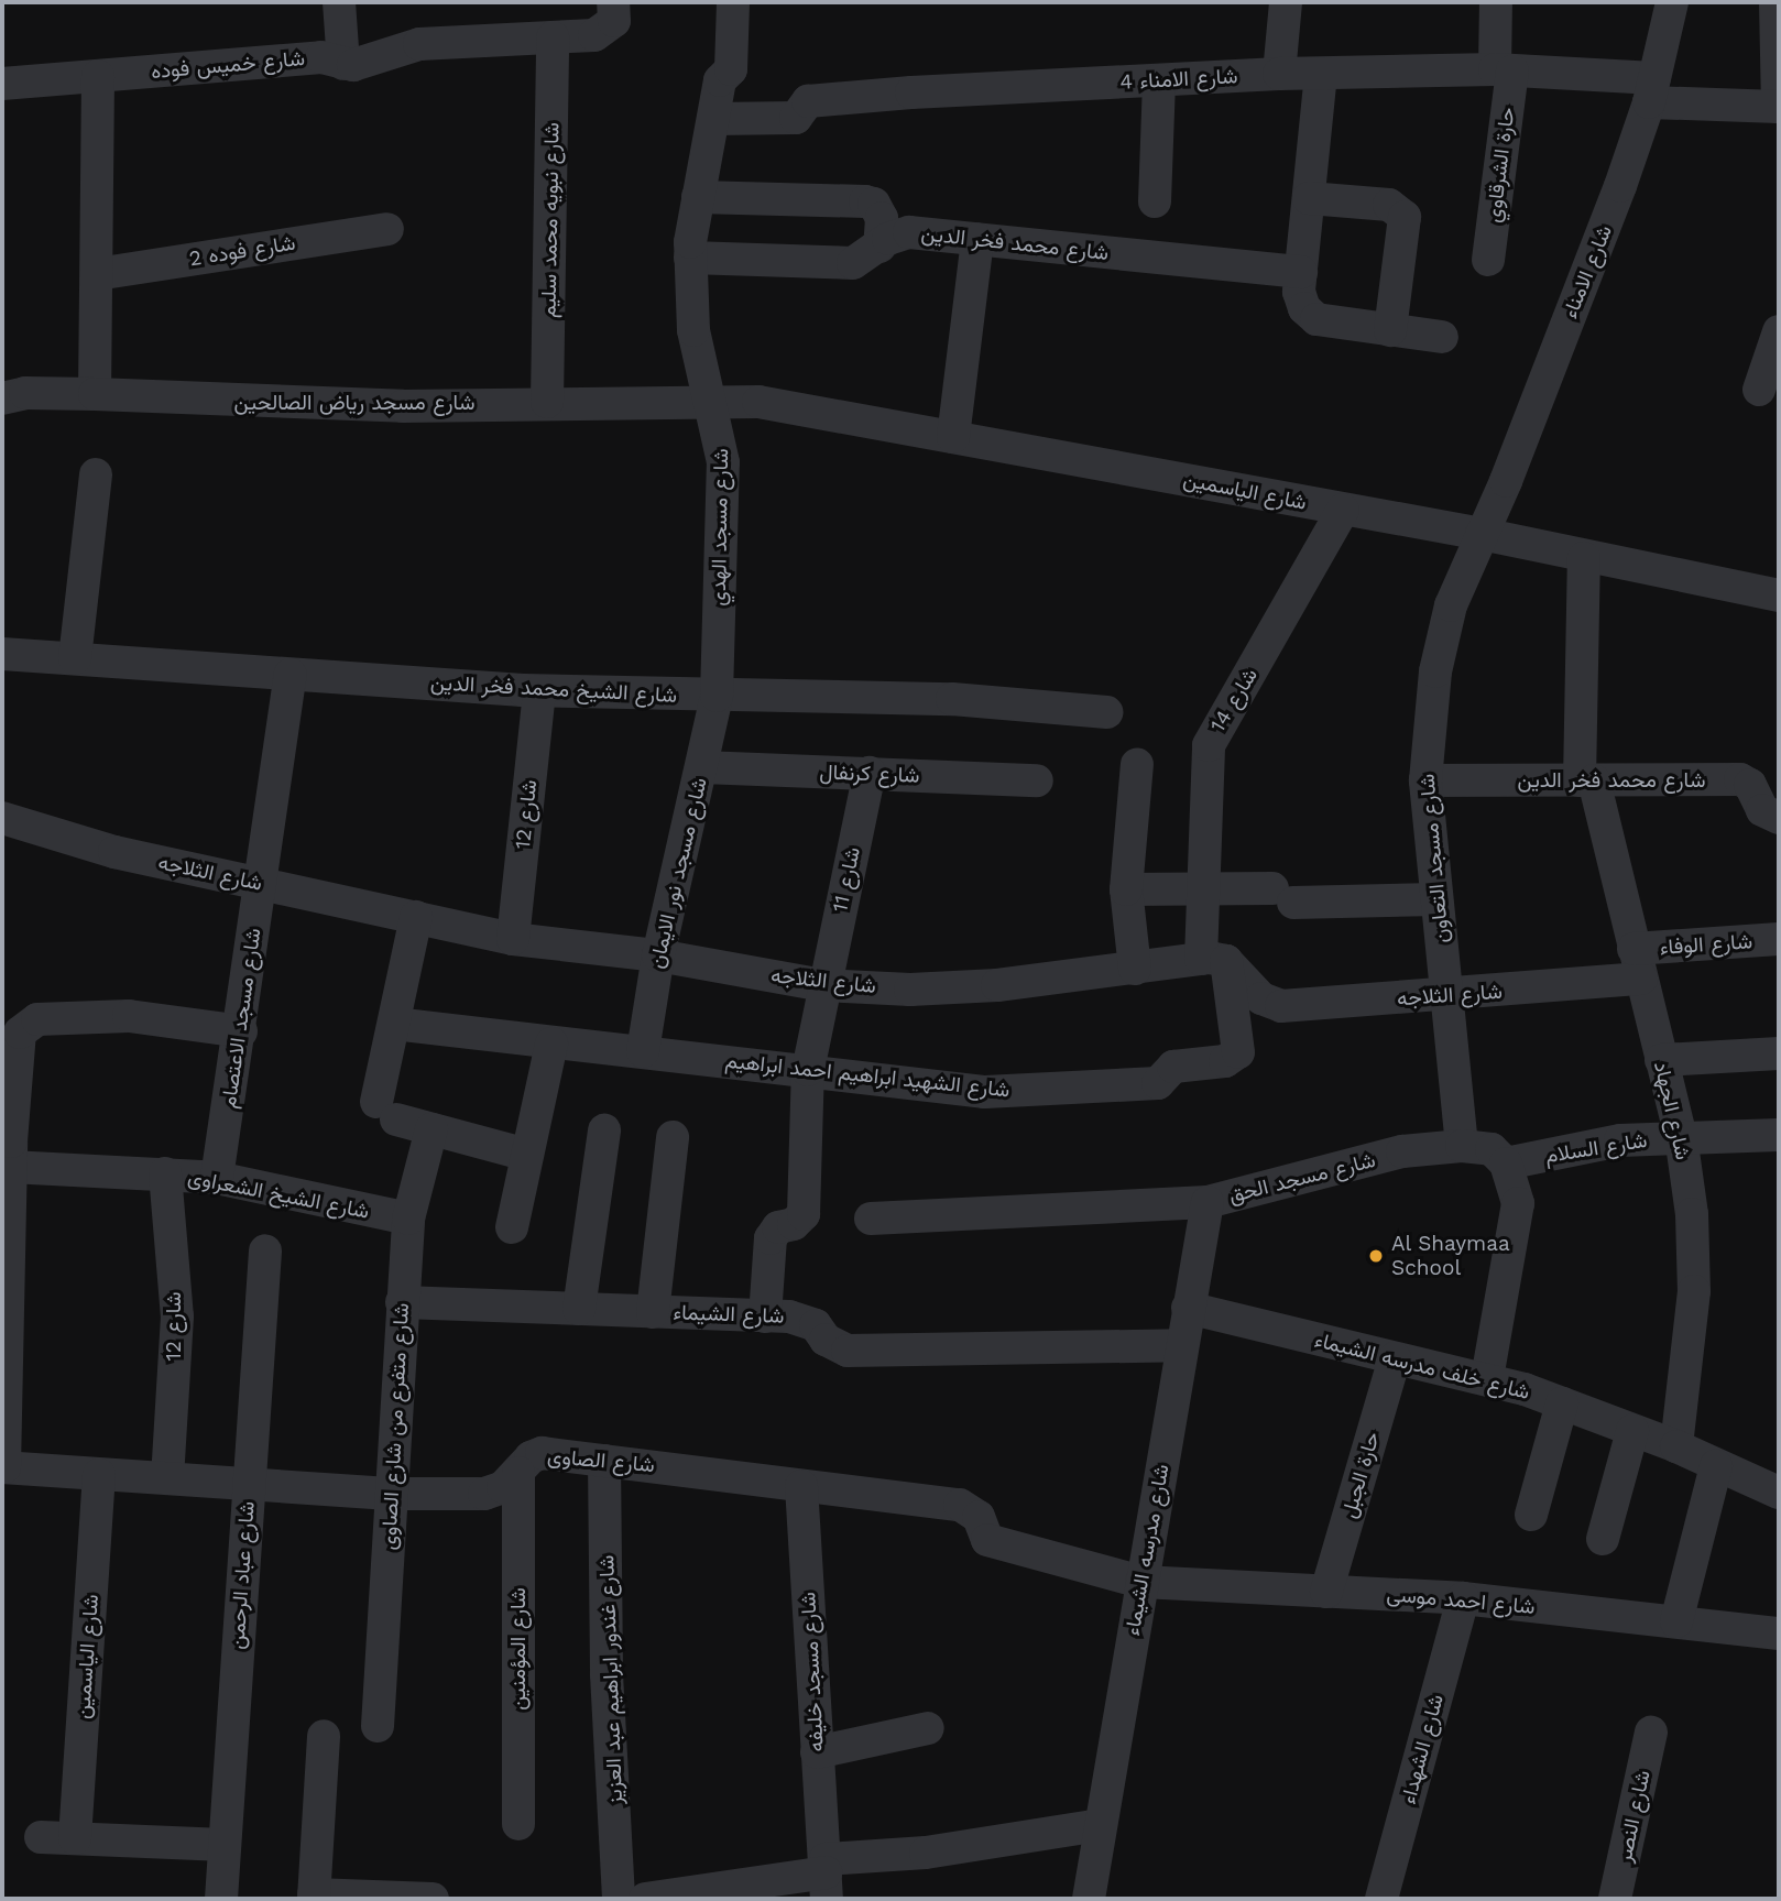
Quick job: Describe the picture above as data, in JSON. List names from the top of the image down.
{
  "streets": {
    "street": [
      "شارع خميس فوده",
      "شارع الامناء 4",
      "حارة الشرقاوي",
      "شارع نبويه محمد سليم",
      "شارع محمد فخر الدين",
      "شارع فوده 2",
      "شارع الامناء",
      "شارع مسجد رياض الصالحين",
      "شارع الياسمين",
      "شارع مسجد الهدي",
      "شارع الشيخ محمد فخر الدين",
      "شارع 14",
      "شارع كرنفال",
      "شارع 12",
      "شارع مسجد التعاون",
      "شارع الثلاجه",
      "شارع مسجد نور الايمان",
      "شارع 11",
      "شارع الوفاء",
      "شارع مسجد الاعتصام",
      "شارع الشهيد ابراهيم احمد ابراهيم",
      "شارع الجهاد",
      "شارع السلام",
      "شارع مسجد الحق",
      "شارع الشيخ الشعراوى",
      "شارع الشيماء",
      "شارع خلف مدرسه الشيماء",
      "شارع متفرع من شارع الصاوى",
      "شارع الصاوى",
      "حارة الجبل",
      "شارع مدرسه الشيماء",
      "شارع عباد الرحمن",
      "شارع احمد موسى",
      "شارع المؤمنين",
      "شارع مسجد خليفه",
      "شارع غندور ابراهيم عبد العزيز",
      "شارع الشهداء",
      "شارع النصر"
    ]
  },
  "crossings": [
    ["شارع خميس فوده", "شارع نبويه محمد سليم"],
    ["شارع الامناء 4", "حارة الشرقاوي"],
    ["شارع الامناء 4", "شارع الامناء"],
    ["شارع الامناء 4", "شارع مسجد الهدي"],
    ["شارع نبويه محمد سليم", "شارع مسجد رياض الصالحين"],
    ["شارع محمد فخر الدين", "شارع مسجد الهدي"],
    ["شارع محمد فخر الدين", "شارع مسجد التعاون"],
    ["شارع محمد فخر الدين", "شارع الجهاد"],
    ["شارع الامناء", "شارع الياسمين"],
    ["شارع الامناء", "شارع مسجد التعاون"],
    ["شارع مسجد رياض الصالحين", "شارع الياسمين"],
    ["شارع مسجد رياض الصالحين", "شارع مسجد الهدي"],
    ["شارع الياسمين", "شارع مسجد الهدي"],
    ["شارع الياسمين", "شارع 14"],
    ["شارع الياسمين", "شارع مسجد التعاون"],
    ["شارع الياسمين", "شارع الجهاد"],
    ["شارع الياسمين", "شارع الصاوى"],
    ["شارع مسجد الهدي", "شارع الشيخ محمد فخر الدين"],
    ["شارع مسجد الهدي", "شارع مسجد نور الايمان"],
    ["شارع الشيخ محمد فخر الدين", "شارع 12"],
    ["شارع الشيخ محمد فخر الدين", "شارع مسجد نور الايمان"],
    ["شارع الشيخ محمد فخر الدين", "شارع مسجد الاعتصام"],
    ["شارع 14", "شارع الثلاجه"],
    ["شارع 14", "شارع الشهيد ابراهيم احمد ابراهيم"],
    ["شارع كرنفال", "شارع مسجد نور الايمان"],
    ["شارع كرنفال", "شارع 11"],
    ["شارع 12", "شارع الثلاجه"],
    ["شارع 12", "شارع الشيخ الشعراوى"],
    ["شارع 12", "شارع الصاوى"],
    ["شارع مسجد التعاون", "شارع الثلاجه"],
    ["شارع مسجد التعاون", "شارع مسجد الحق"],
    ["شارع الثلاجه", "شارع مسجد نور الايمان"],
    ["شارع الثلاجه", "شارع 11"],
    ["شارع الثلاجه", "شارع الوفاء"],
    ["شارع الثلاجه", "شارع مسجد الاعتصام"],
    ["شارع الثلاجه", "شارع الشهيد ابراهيم احمد ابراهيم"],
    ["شارع الثلاجه", "شارع الجهاد"],
    ["شارع مسجد نور الايمان", "شارع الشهيد ابراهيم احمد ابراهيم"],
    ["شارع 11", "شارع الشهيد ابراهيم احمد ابراهيم"],
    ["شارع 11", "شارع الشيماء"],
    ["شارع الوفاء", "شارع الجهاد"],
    ["شارع مسجد الاعتصام", "شارع الشيخ الشعراوى"],
    ["شارع الجهاد", "شارع السلام"],
    ["شارع الجهاد", "شارع خلف مدرسه الشيماء"],
    ["شارع السلام", "شارع مسجد الحق"],
    ["شارع مسجد الحق", "شارع مدرسه الشيماء"],
    ["شارع الشيخ الشعراوى", "شارع متفرع من شارع الصاوى"],
    ["شارع الشيماء", "شارع متفرع من شارع الصاوى"],
    ["شارع الشيماء", "شارع مدرسه الشيماء"],
    ["شارع خلف مدرسه الشيماء", "حارة الجبل"],
    ["شارع خلف مدرسه الشيماء", "شارع مدرسه الشيماء"],
    ["شارع متفرع من شارع الصاوى", "شارع الصاوى"],
    ["شارع الصاوى", "شارع مدرسه الشيماء"],
    ["شارع الصاوى", "شارع عباد الرحمن"],
    ["شارع الصاوى", "شارع احمد موسى"],
    ["شارع الصاوى", "شارع المؤمنين"],
    ["شارع الصاوى", "شارع مسجد خليفه"],
    ["شارع الصاوى", "شارع غندور ابراهيم عبد العزيز"],
    ["حارة الجبل", "شارع احمد موسى"],
    ["شارع مدرسه الشيماء", "شارع احمد موسى"],
    ["شارع احمد موسى", "شارع الشهداء"]
  ],
  "places": ["Al Shaymaa School"]
}
